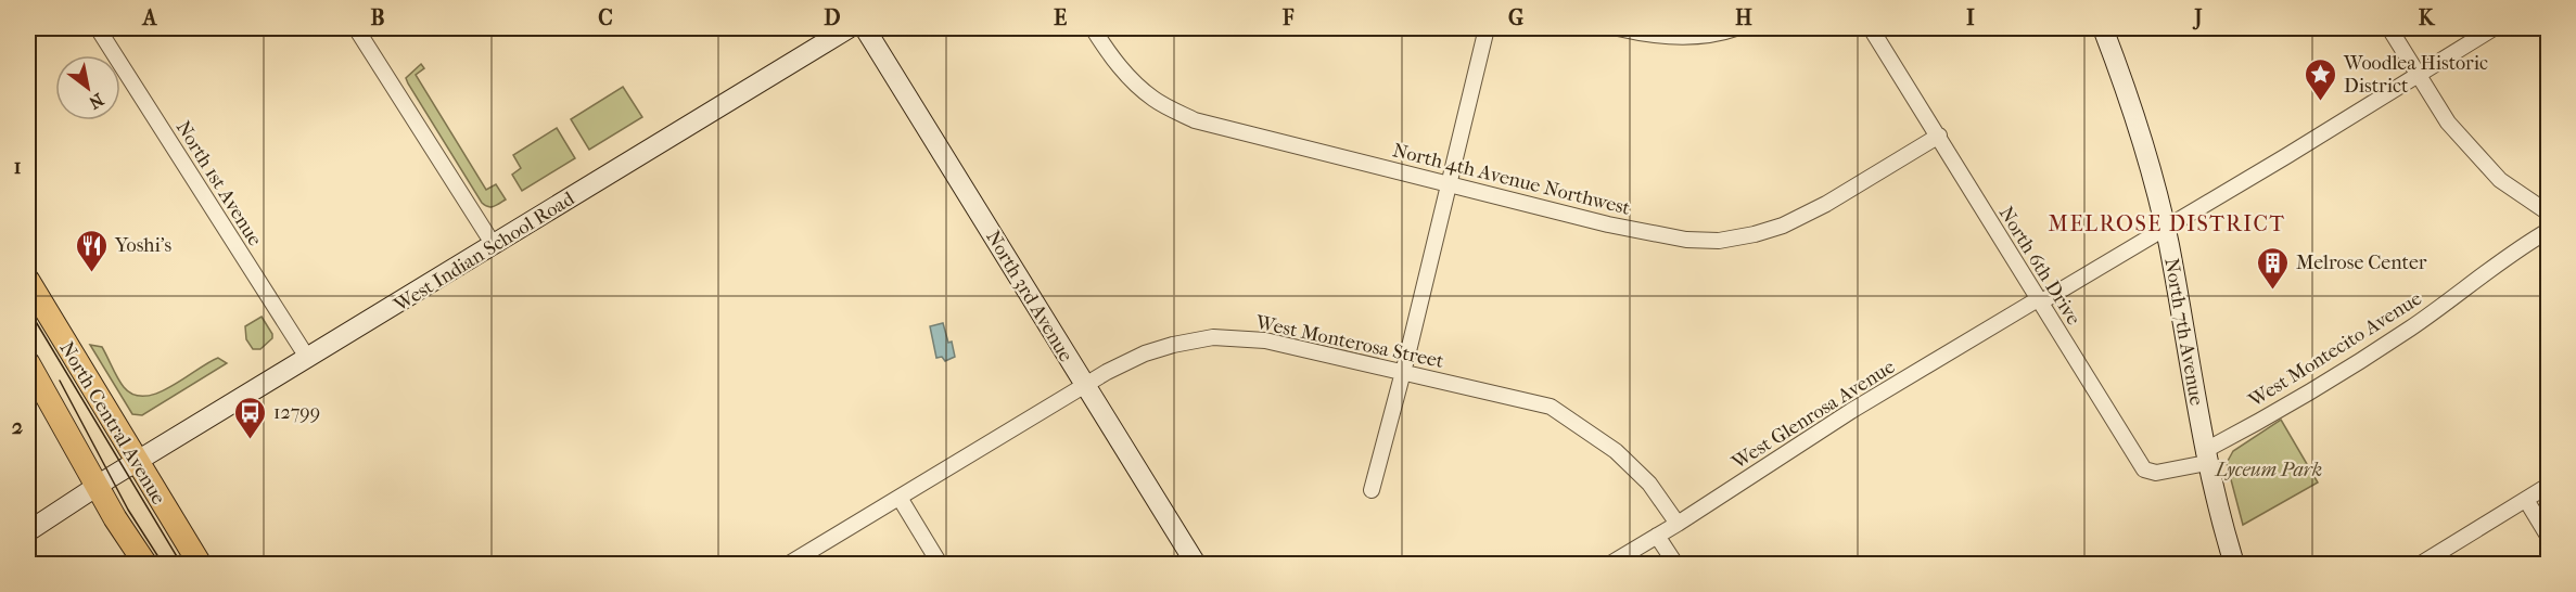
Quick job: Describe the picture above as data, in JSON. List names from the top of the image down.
{
  "streets": {
    "main road": [
      "West Indian School Road",
      "North 3rd Avenue",
      "North 7th Avenue",
      "North Central Avenue"
    ],
    "street": [
      "North 4th Avenue Northwest",
      "North 1st Avenue",
      "North 6th Drive",
      "West Monterosa Street",
      "West Montecito Avenue",
      "West Glenrosa Avenue"
    ]
  },
  "crossings": [
    ["North 4th Avenue Northwest", "North 6th Drive"],
    ["North 1st Avenue", "West Indian School Road"],
    ["West Indian School Road", "North Central Avenue"],
    ["North 6th Drive", "North 7th Avenue"],
    ["North 6th Drive", "West Montecito Avenue"],
    ["North 6th Drive", "West Glenrosa Avenue"],
    ["North 3rd Avenue", "West Monterosa Street"],
    ["North 7th Avenue", "West Montecito Avenue"],
    ["North 7th Avenue", "West Glenrosa Avenue"],
    ["West Monterosa Street", "West Glenrosa Avenue"]
  ],
  "districts": ["MELROSE DISTRICT"],
  "parks": ["Lyceum Park"],
  "places": {
    "place": ["Woodlea Historic District"],
    "restaurant": ["Yoshi’s"],
    "building": ["Melrose Center"],
    "bus stop": ["12799"]
  },
  "north": "bottom right",
  "grid": {
    "columns": [
      "A",
      "B",
      "C",
      "D",
      "E",
      "F",
      "G",
      "H",
      "I",
      "J",
      "K"
    ],
    "rows": ["1", "2"]
  }
}
